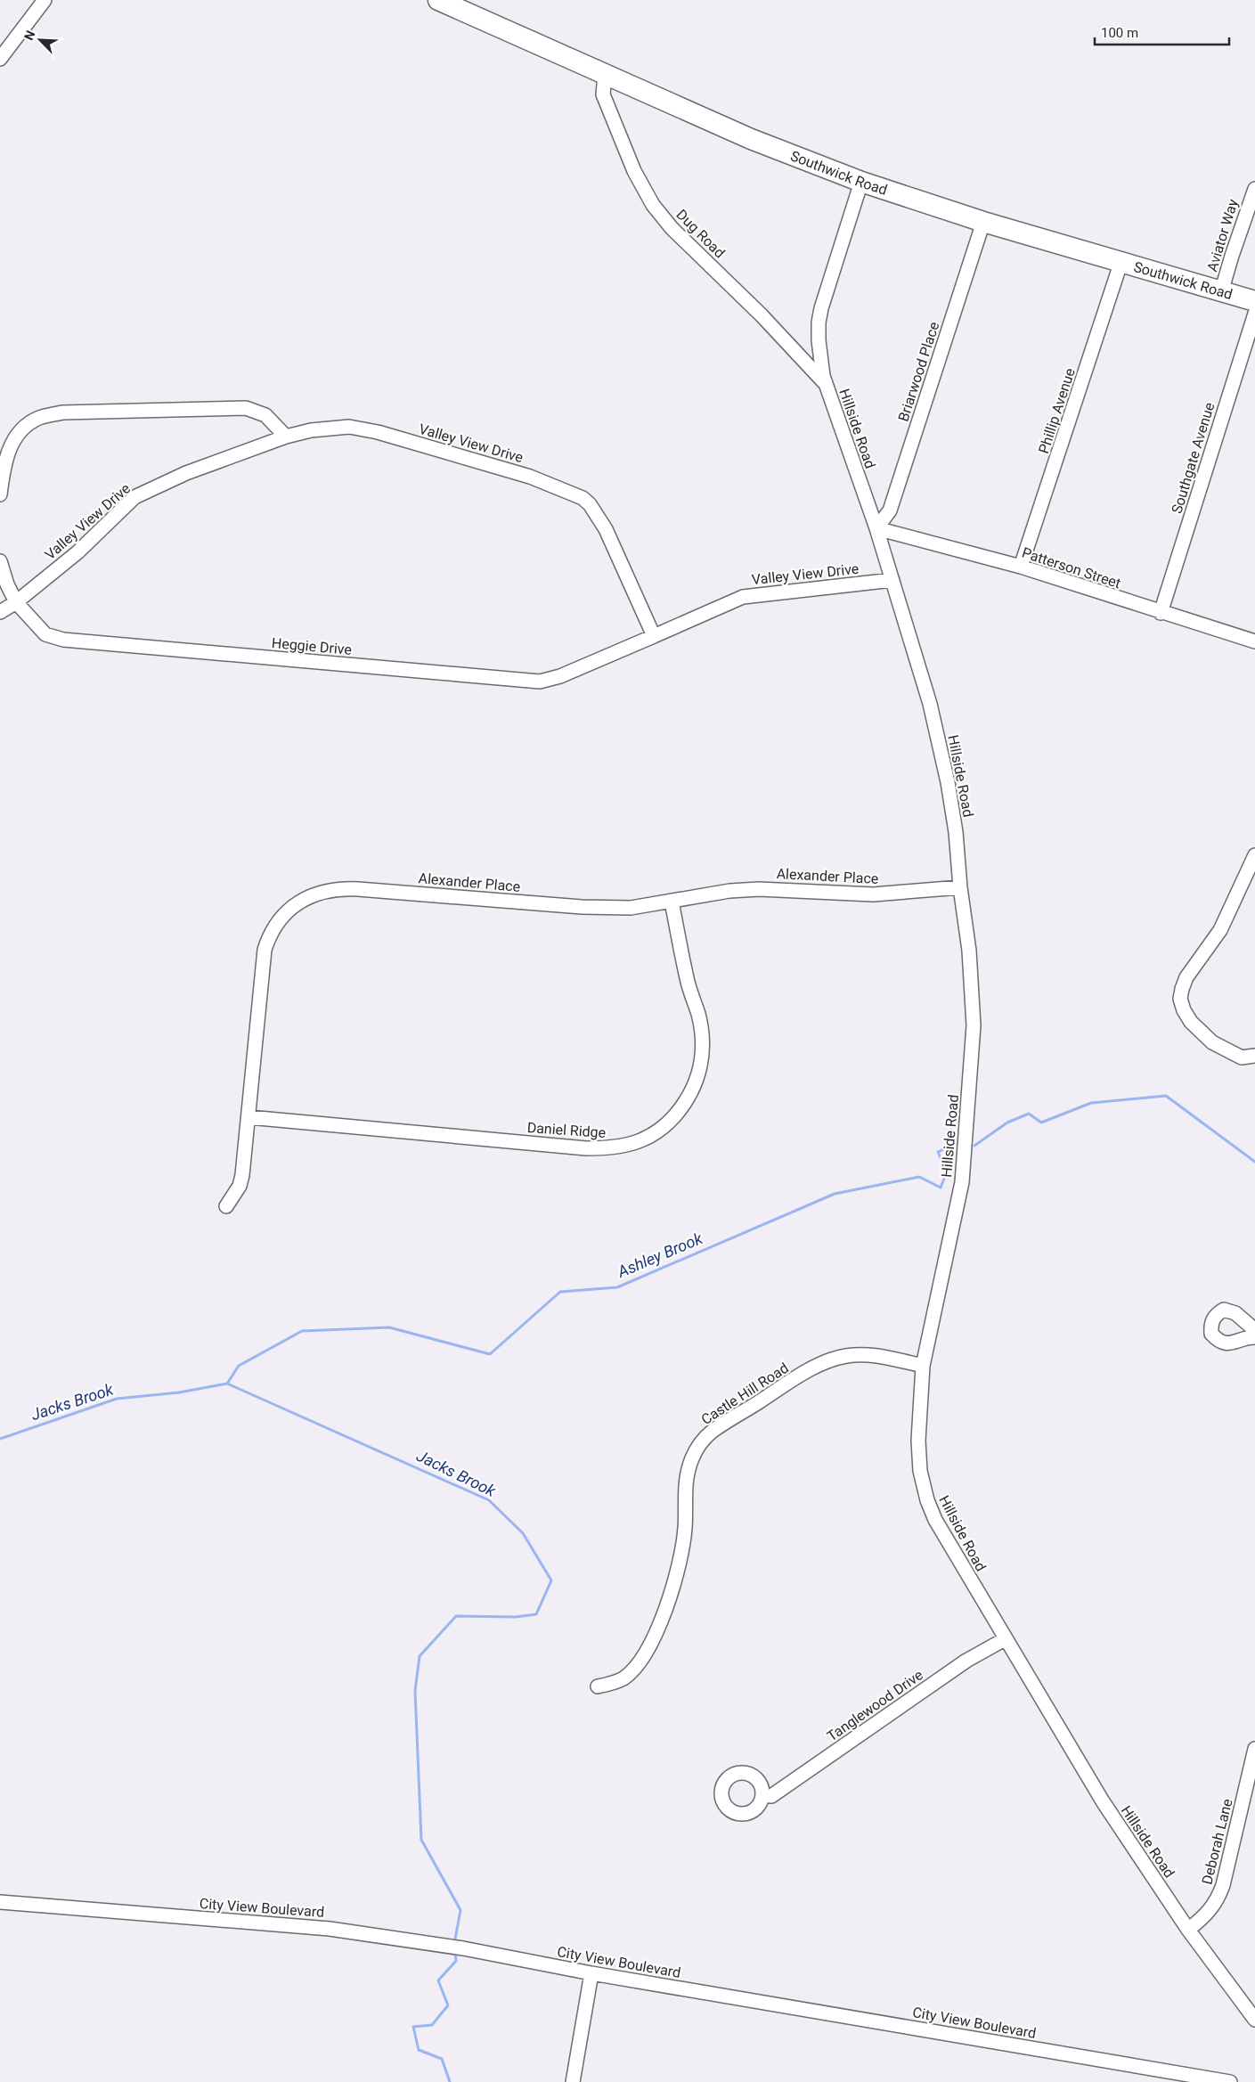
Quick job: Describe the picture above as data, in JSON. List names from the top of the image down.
{
  "streets": {
    "highway": ["Southwick Road"],
    "street": [
      "Dug Road",
      "Aviator Way",
      "Briarwood Place",
      "Phillip Avenue",
      "Hillside Road",
      "Valley View Drive",
      "Southgate Avenue",
      "Patterson Street",
      "Heggie Drive",
      "Alexander Place",
      "Daniel Ridge",
      "Castle Hill Road",
      "Tanglewood Drive",
      "Deborah Lane",
      "City View Boulevard"
    ]
  },
  "crossings": [
    ["Southwick Road", "Dug Road"],
    ["Southwick Road", "Aviator Way"],
    ["Southwick Road", "Briarwood Place"],
    ["Southwick Road", "Phillip Avenue"],
    ["Southwick Road", "Hillside Road"],
    ["Dug Road", "Hillside Road"],
    ["Briarwood Place", "Hillside Road"],
    ["Briarwood Place", "Patterson Street"],
    ["Phillip Avenue", "Patterson Street"],
    ["Hillside Road", "Valley View Drive"],
    ["Hillside Road", "Patterson Street"],
    ["Hillside Road", "Alexander Place"],
    ["Hillside Road", "Castle Hill Road"],
    ["Hillside Road", "Tanglewood Drive"],
    ["Hillside Road", "Deborah Lane"],
    ["Valley View Drive", "Heggie Drive"],
    ["Southgate Avenue", "Patterson Street"],
    ["Alexander Place", "Daniel Ridge"]
  ],
  "water": ["Ashley Brook", "Jacks Brook"],
  "scale_bar": "100 m",
  "north": "top left"
}
